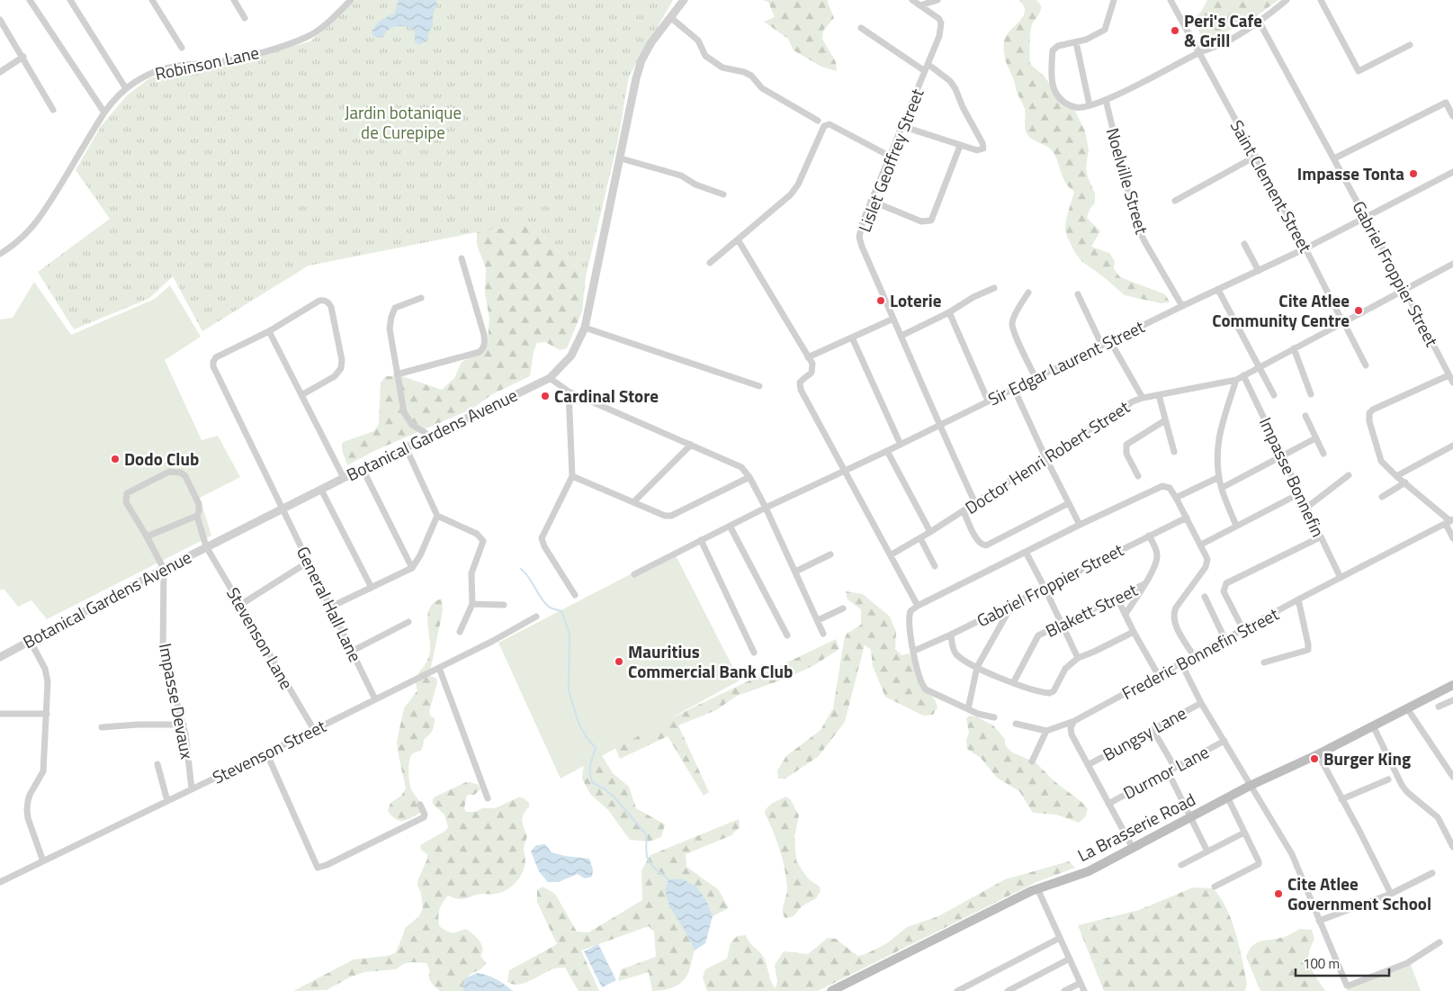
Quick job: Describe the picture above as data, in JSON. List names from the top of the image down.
{
  "streets": {
    "main road": ["La Brasserie Road"],
    "street": [
      "Robinson Lane",
      "Lislet Geoffrey Street",
      "Noelville Street",
      "Saint Clement Street",
      "Gabriel Froppier Street",
      "Sir Edgar Laurent Street",
      "Botanical Gardens Avenue",
      "Doctor Henri Robert Street",
      "Impasse Bonnefin",
      "General Hall Lane",
      "Blakett Street",
      "Stevenson Lane",
      "Frederic Bonnefin Street",
      "Impasse Devaux",
      "Bungsy Lane",
      "Stevenson Street",
      "Durmor Lane"
    ]
  },
  "crossings": [
    ["Lislet Geoffrey Street", "Sir Edgar Laurent Street"],
    ["Lislet Geoffrey Street", "Doctor Henri Robert Street"],
    ["Noelville Street", "Sir Edgar Laurent Street"],
    ["Saint Clement Street", "Sir Edgar Laurent Street"],
    ["Saint Clement Street", "Doctor Henri Robert Street"],
    ["Gabriel Froppier Street", "Sir Edgar Laurent Street"],
    ["Gabriel Froppier Street", "Doctor Henri Robert Street"],
    ["Botanical Gardens Avenue", "General Hall Lane"],
    ["Botanical Gardens Avenue", "Stevenson Lane"],
    ["Botanical Gardens Avenue", "Impasse Devaux"],
    ["Doctor Henri Robert Street", "Impasse Bonnefin"],
    ["Impasse Bonnefin", "Frederic Bonnefin Street"],
    ["General Hall Lane", "Stevenson Street"],
    ["Stevenson Lane", "Impasse Devaux"],
    ["Stevenson Lane", "Stevenson Street"],
    ["Impasse Devaux", "Stevenson Street"]
  ],
  "parks": ["Jardin botanique de Curepipe"],
  "places": [
    "Peri's Cafe & Grill",
    "Impasse Tonta",
    "Loterie",
    "Cite Atlee Community Centre",
    "Cardinal Store",
    "Dodo Club",
    "Mauritius Commercial Bank Club",
    "Burger King",
    "Cite Atlee Government School"
  ],
  "scale_bar": "100 m"
}
